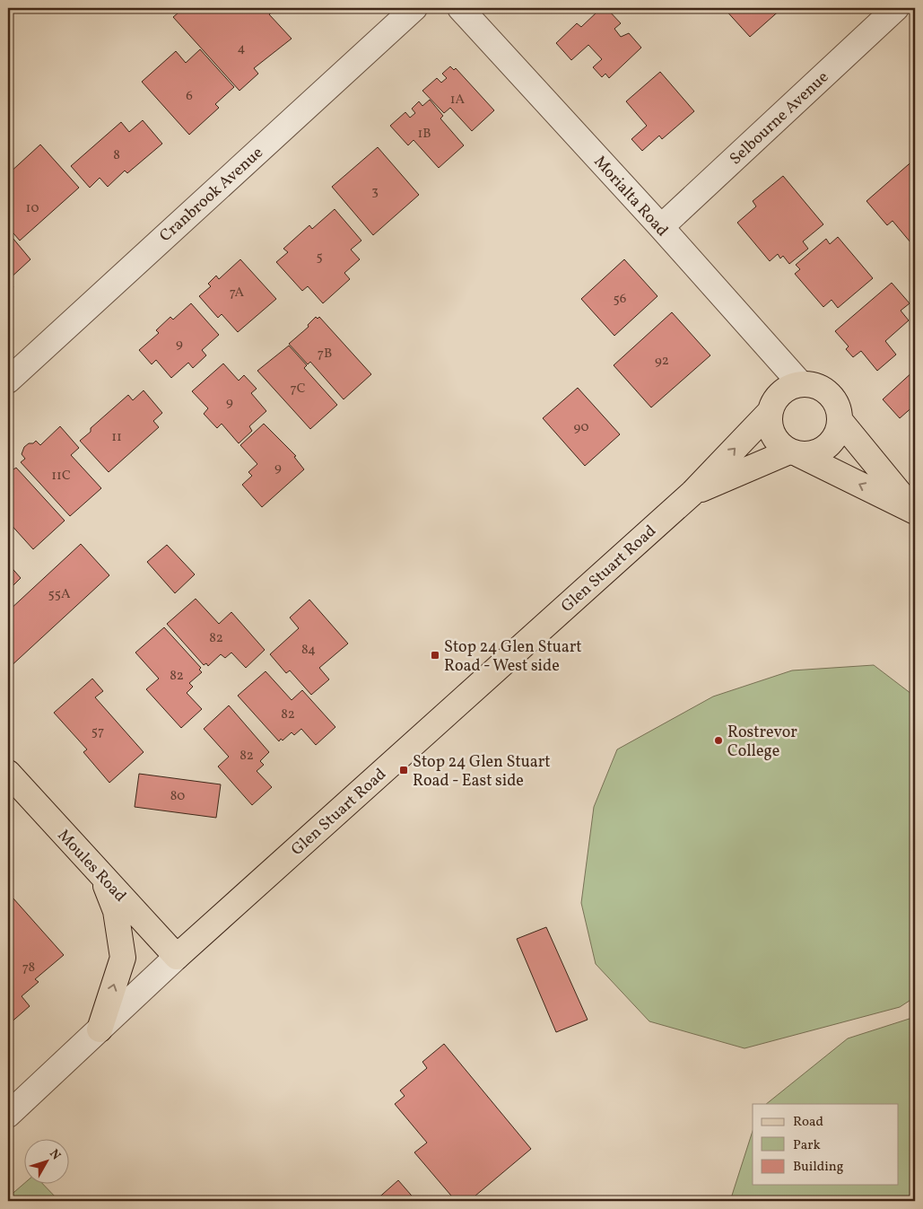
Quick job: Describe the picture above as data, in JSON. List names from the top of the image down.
{
  "streets": {
    "main road": ["Glen Stuart Road", "Moules Road"],
    "street": ["Selbourne Avenue", "Cranbrook Avenue", "Morialta Road"]
  },
  "crossings": [
    ["Selbourne Avenue", "Morialta Road"],
    ["Morialta Road", "Glen Stuart Road"],
    ["Glen Stuart Road", "Moules Road"]
  ],
  "places": {
    "transit": ["Stop 24 Glen Stuart Road - West side", "Stop 24 Glen Stuart Road - East side"],
    "other": ["Rostrevor College"]
  },
  "house_numbers": [
    "4",
    "6",
    "1A",
    "1B",
    "8",
    "3",
    "10",
    "5",
    "7A",
    "56",
    "9",
    "7B",
    "92",
    "7C",
    "9",
    "90",
    "11",
    "9",
    "11C",
    "55A",
    "82",
    "84",
    "82",
    "82",
    "57",
    "82",
    "80",
    "78"
  ],
  "legend": ["Road", "Park", "Building"],
  "north": "top right"
}
